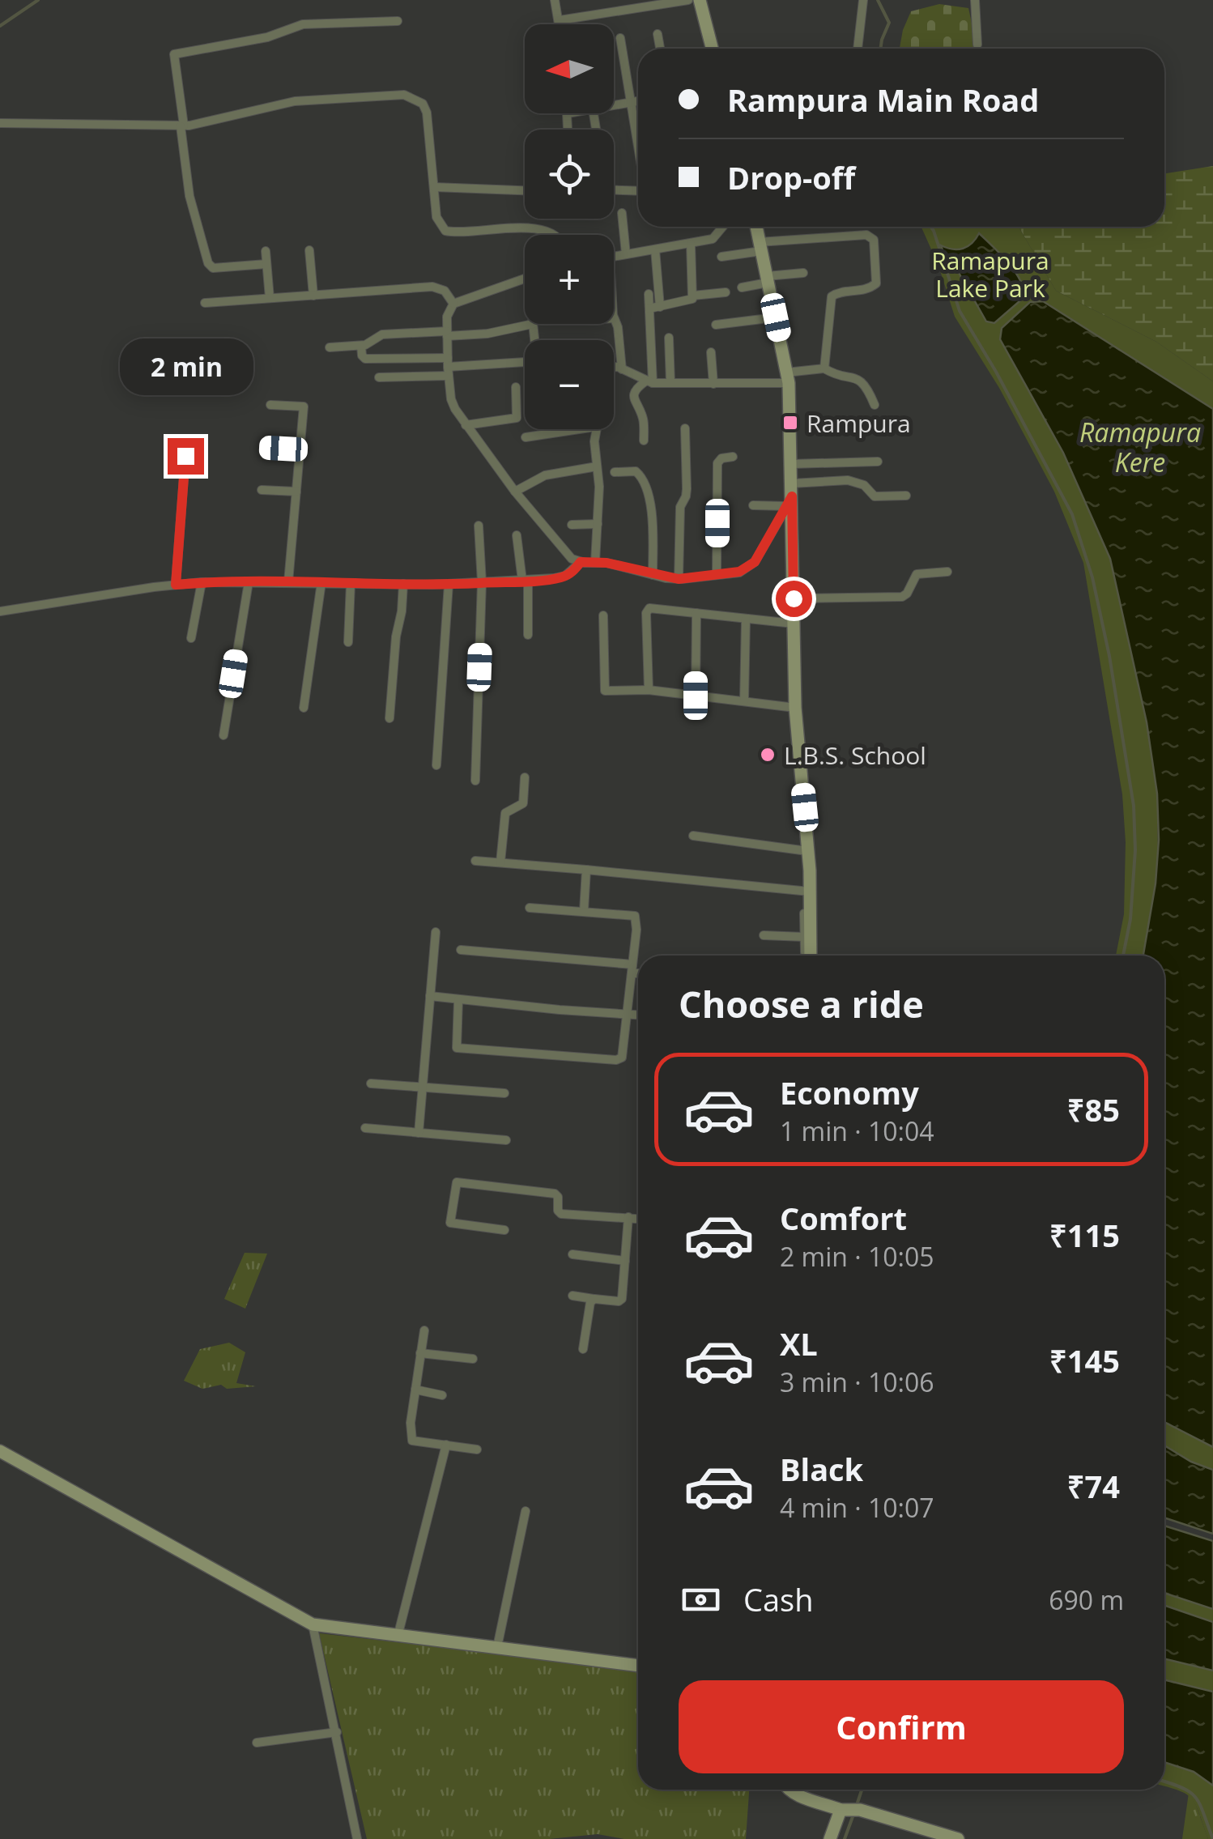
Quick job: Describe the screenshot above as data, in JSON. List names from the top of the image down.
{
  "water": ["Ramapura Kere"],
  "parks": ["Ramapura Lake Park"],
  "places": {
    "transit": ["Rampura"],
    "other": ["L.B.S. School"]
  },
  "north": "left",
  "page": {
    "map_buttons": ["+", "−"],
    "banner": ["Rampura Main Road", "Drop-off"],
    "bubble": "2 min",
    "heading": "Choose a ride",
    "list": [
      {
        "name": "Economy",
        "note": "1 min · 10:04",
        "value": "₹85"
      },
      {
        "name": "Comfort",
        "note": "2 min · 10:05",
        "value": "₹115"
      },
      {
        "name": "XL",
        "note": "3 min · 10:06",
        "value": "₹145"
      },
      {
        "name": "Black",
        "note": "4 min · 10:07",
        "value": "₹74"
      }
    ],
    "pay": ["Cash", "690 m"],
    "buttons": "Confirm"
  }
}
